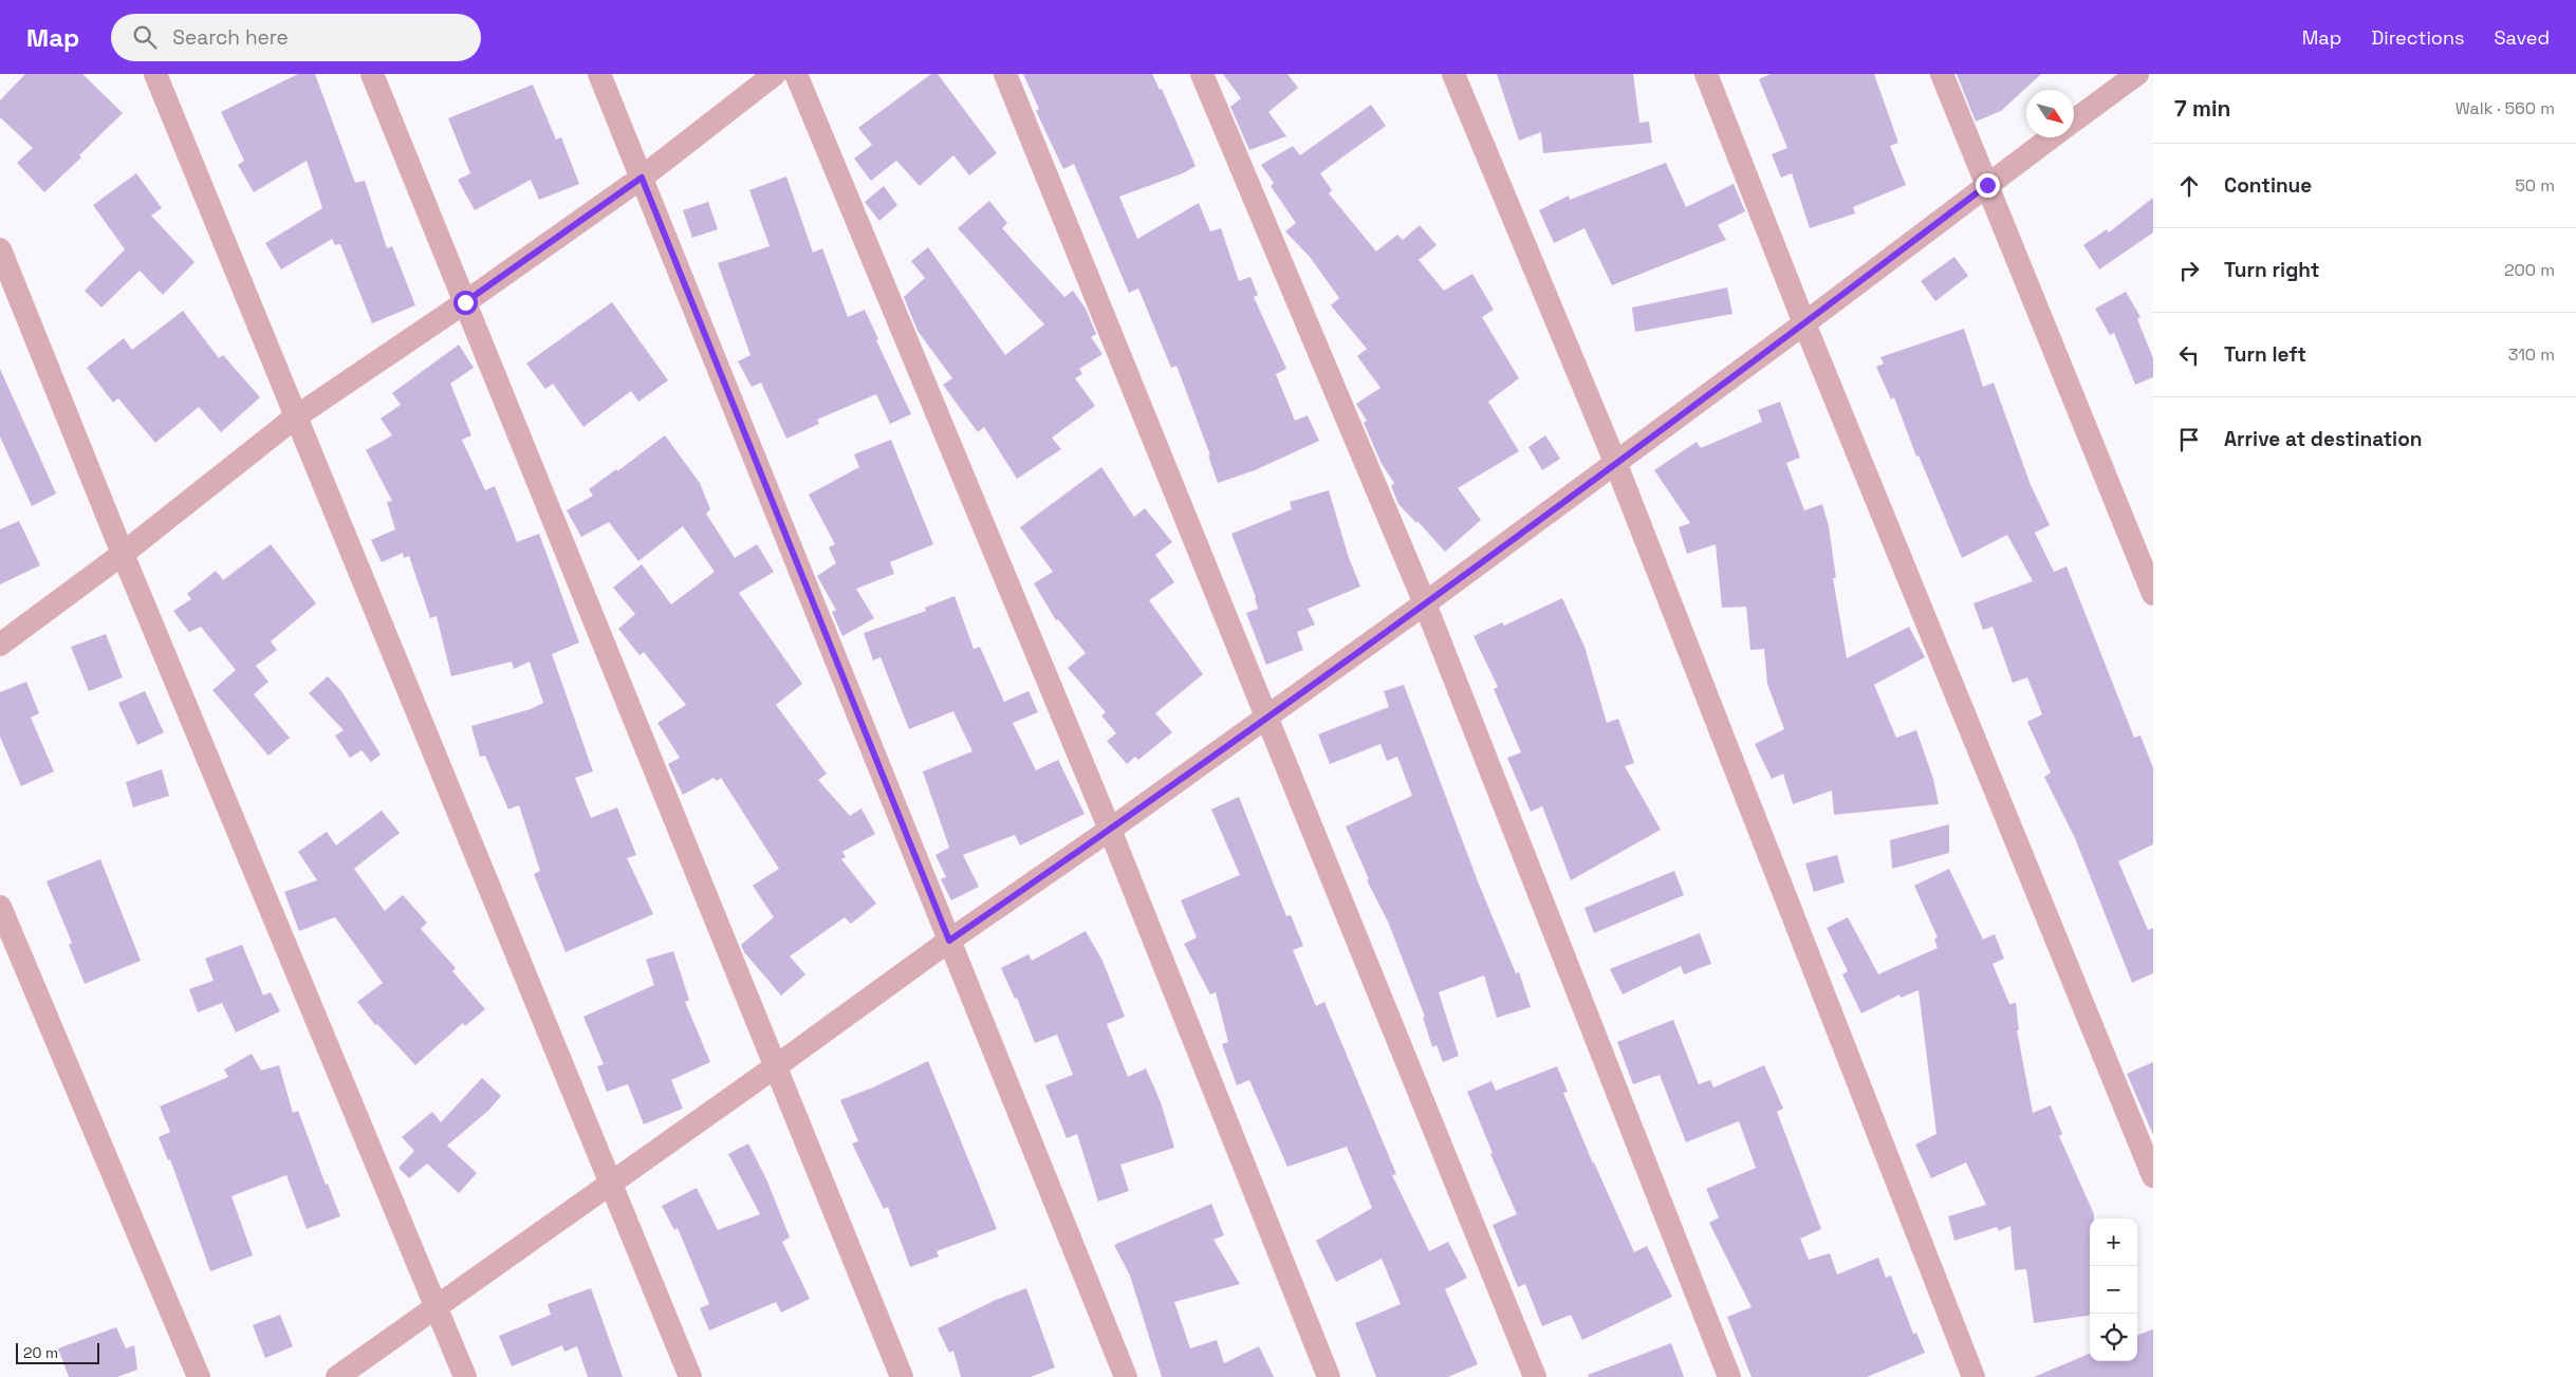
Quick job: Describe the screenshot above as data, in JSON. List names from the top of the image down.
{
  "scale_bar": "20 m",
  "north": "bottom right",
  "page": {
    "header": "Map",
    "search": "Search here",
    "nav": ["Map", "Directions", "Saved"],
    "heading": ["7 min", "Walk · 560 m"],
    "list": [
      ["Continue", "50 m"],
      ["Turn right", "200 m"],
      ["Turn left", "310 m"],
      "Arrive at destination"
    ],
    "map_buttons": ["+", "−"],
    "scale": "20 m"
  }
}
